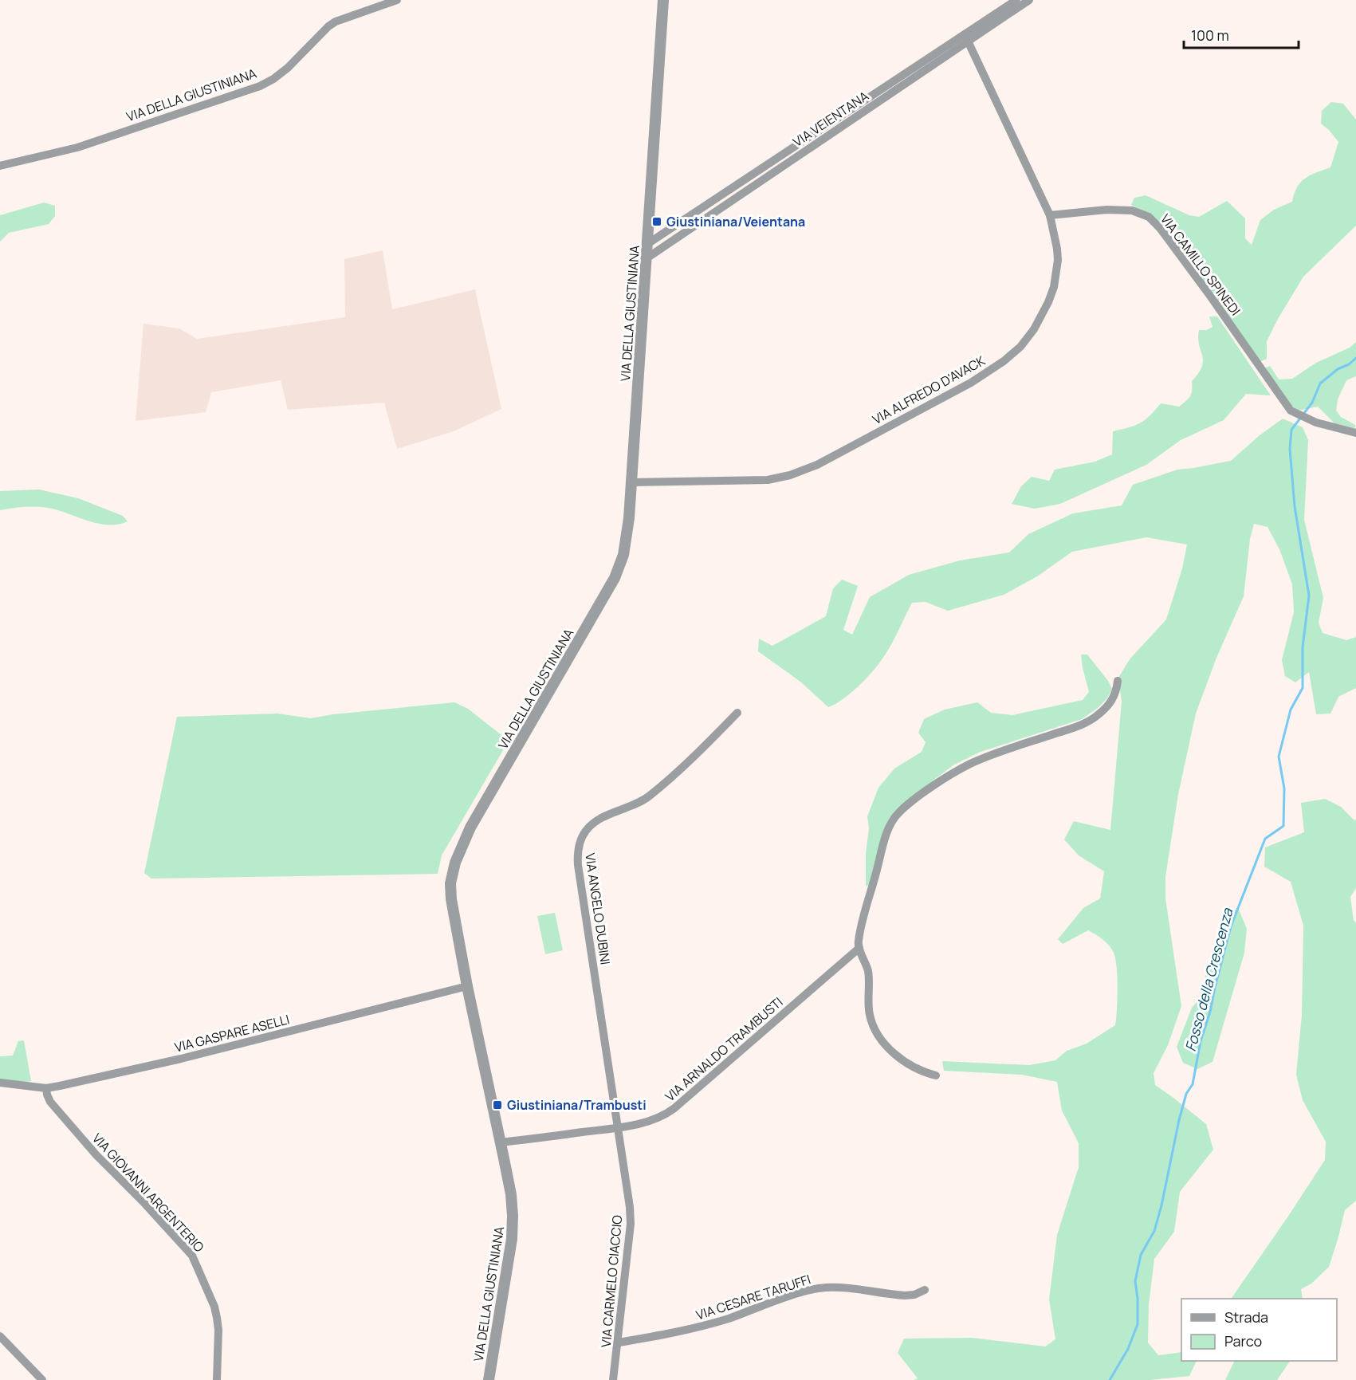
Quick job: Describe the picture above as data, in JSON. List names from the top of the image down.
{
  "streets": {
    "street": [
      "VIA DELLA GIUSTINIANA",
      "VIA VEIENTANA",
      "VIA CAMILLO SPINEDI",
      "VIA ALFREDO D'AVACK",
      "VIA ANGELO DUBINI",
      "VIA GASPARE ASELLI",
      "VIA ARNALDO TRAMBUSTI",
      "VIA GIOVANNI ARGENTERIO",
      "VIA CARMELO CIACCIO",
      "VIA CESARE TARUFFI"
    ]
  },
  "crossings": [
    ["VIA DELLA GIUSTINIANA", "VIA VEIENTANA"],
    ["VIA DELLA GIUSTINIANA", "VIA ALFREDO D'AVACK"],
    ["VIA DELLA GIUSTINIANA", "VIA GASPARE ASELLI"],
    ["VIA DELLA GIUSTINIANA", "VIA ARNALDO TRAMBUSTI"],
    ["VIA VEIENTANA", "VIA ALFREDO D'AVACK"],
    ["VIA CAMILLO SPINEDI", "VIA ALFREDO D'AVACK"],
    ["VIA ANGELO DUBINI", "VIA ARNALDO TRAMBUSTI"],
    ["VIA ANGELO DUBINI", "VIA CARMELO CIACCIO"],
    ["VIA GASPARE ASELLI", "VIA GIOVANNI ARGENTERIO"],
    ["VIA ARNALDO TRAMBUSTI", "VIA CARMELO CIACCIO"],
    ["VIA CARMELO CIACCIO", "VIA CESARE TARUFFI"]
  ],
  "water": ["Fosso della Crescenza"],
  "places": {
    "transit": ["Giustiniana/Veientana", "Giustiniana/Trambusti"]
  },
  "legend": ["Strada", "Parco"],
  "scale_bar": "100 m"
}
